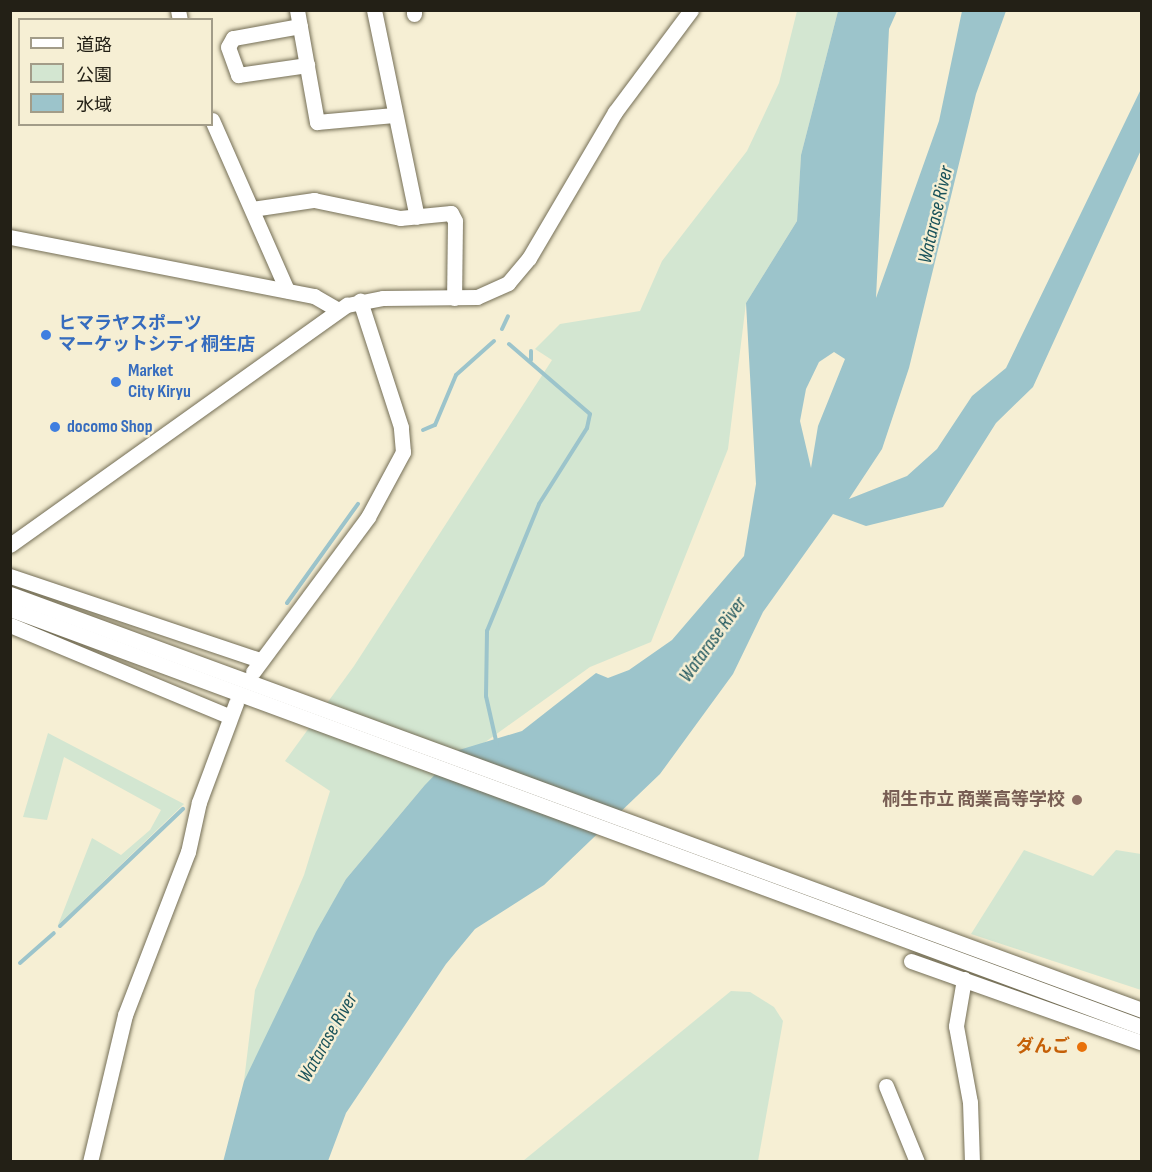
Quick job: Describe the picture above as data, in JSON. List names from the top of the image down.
{
  "water": ["Watarase River"],
  "places": [
    "ヒマラヤスポーツ マーケットシティ桐生店",
    "Market City Kiryu",
    "docomo Shop",
    "桐生市立 商業高等学校",
    "ダんご"
  ],
  "legend": ["道路", "公園", "水域"]
}
